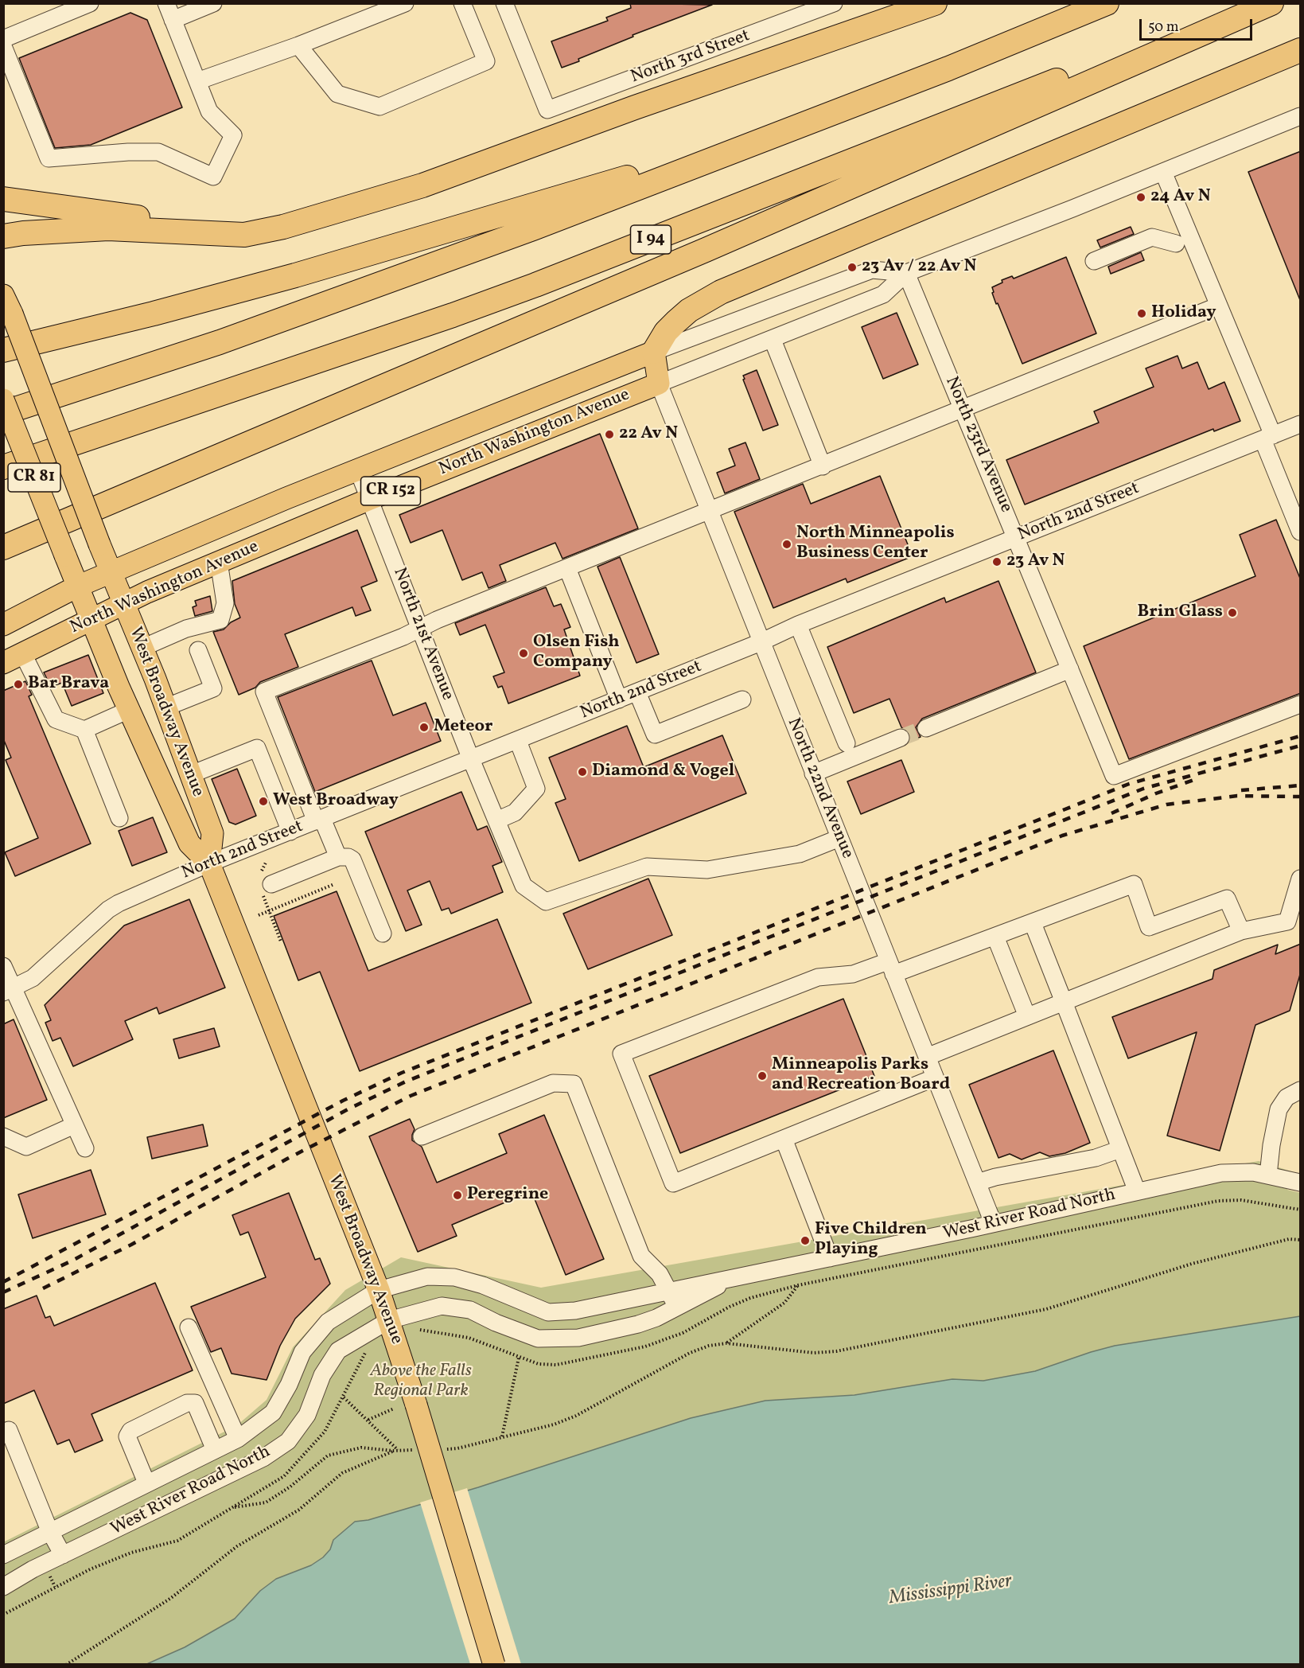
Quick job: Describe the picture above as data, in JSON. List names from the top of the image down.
{
  "streets": {
    "highway": ["I 94"],
    "main road": [
      "North Washington Avenue",
      "CR 81",
      "CR 152",
      "West Broadway Avenue",
      "North 22nd Avenue"
    ],
    "street": [
      "North 3rd Street",
      "North 23rd Avenue",
      "North 2nd Street",
      "North 21st Avenue",
      "West River Road North"
    ]
  },
  "crossings": [
    ["North Washington Avenue", "North 23rd Avenue"],
    ["North Washington Avenue", "North 21st Avenue"],
    ["North Washington Avenue", "West Broadway Avenue"],
    ["North Washington Avenue", "North 22nd Avenue"],
    ["North 23rd Avenue", "North 2nd Street"],
    ["North 2nd Street", "North 21st Avenue"],
    ["North 2nd Street", "West Broadway Avenue"],
    ["North 2nd Street", "North 22nd Avenue"],
    ["North 21st Avenue", "North 22nd Avenue"],
    ["West Broadway Avenue", "West River Road North"],
    ["North 22nd Avenue", "West River Road North"]
  ],
  "water": ["Mississippi River"],
  "parks": ["Above the Falls Regional Park"],
  "places": [
    "24 Av N",
    "23 Av / 22 Av N",
    "Holiday",
    "22 Av N",
    "North Minneapolis Business Center",
    "23 Av N",
    "Brin Glass",
    "Olsen Fish Company",
    "Bar Brava",
    "Meteor",
    "Diamond & Vogel",
    "West Broadway",
    "Minneapolis Parks and Recreation Board",
    "Peregrine",
    "Five Children Playing"
  ],
  "scale_bar": "50 m"
}
